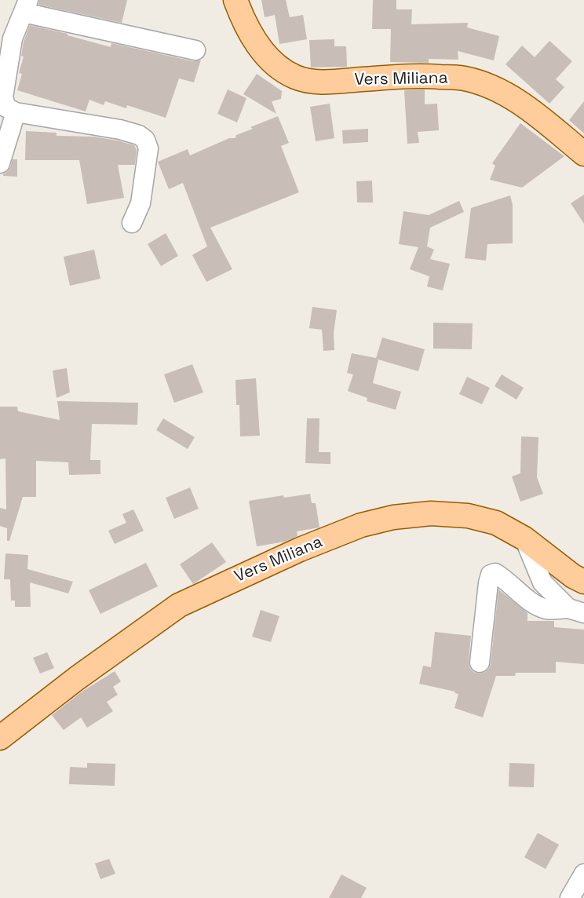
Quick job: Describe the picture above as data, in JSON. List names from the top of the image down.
{
  "streets": {
    "main road": ["Vers Miliana"]
  }
}
